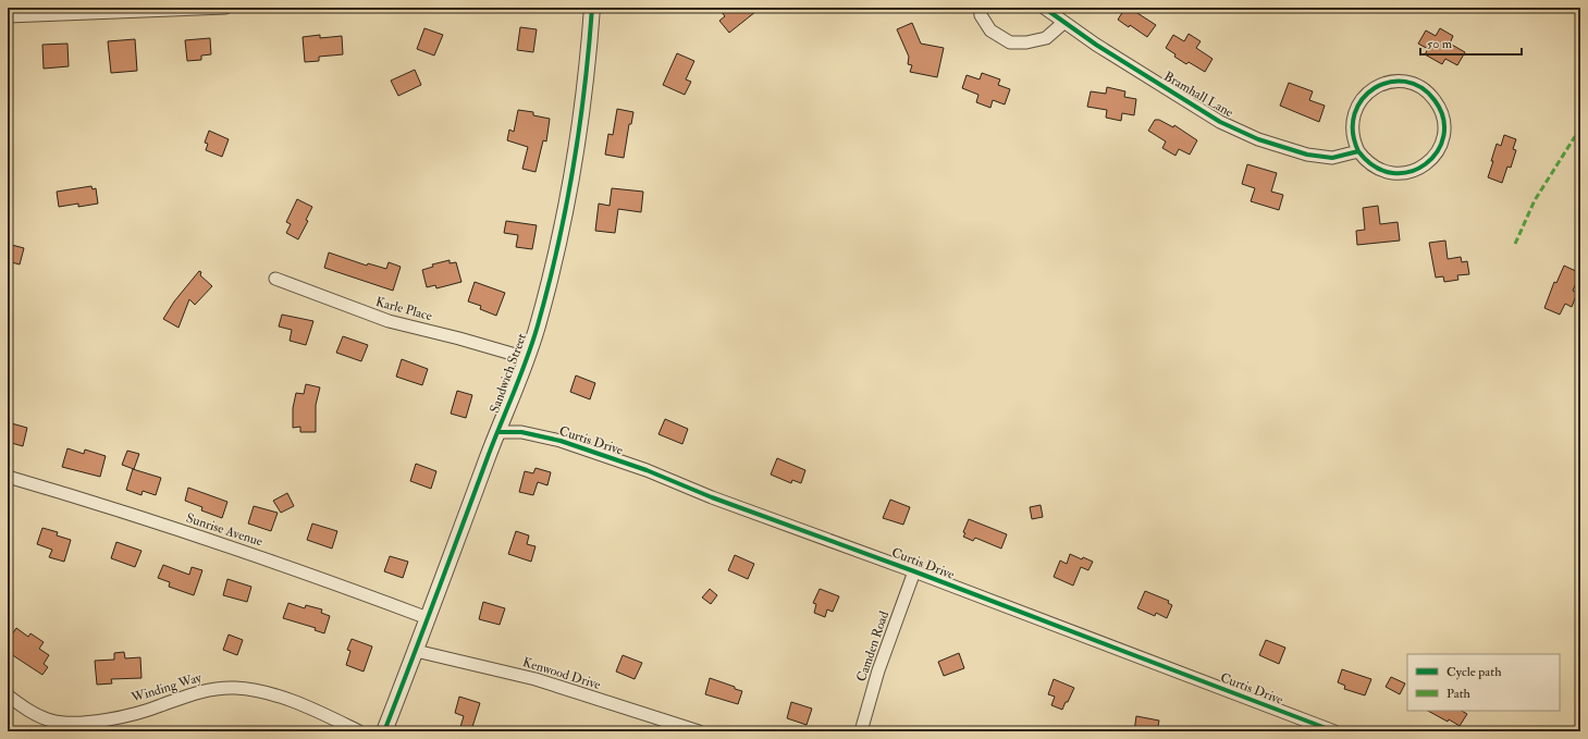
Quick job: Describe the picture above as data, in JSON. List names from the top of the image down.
{
  "streets": {
    "street": [
      "Bramhall Lane",
      "Karle Place",
      "Sandwich Street",
      "Curtis Drive",
      "Sunrise Avenue",
      "Camden Road",
      "Kenwood Drive",
      "Winding Way"
    ]
  },
  "crossings": [
    ["Karle Place", "Sandwich Street"],
    ["Sandwich Street", "Curtis Drive"],
    ["Sandwich Street", "Sunrise Avenue"],
    ["Sandwich Street", "Kenwood Drive"],
    ["Curtis Drive", "Camden Road"]
  ],
  "legend": ["Cycle path", "Path"],
  "scale_bar": "50 m"
}
